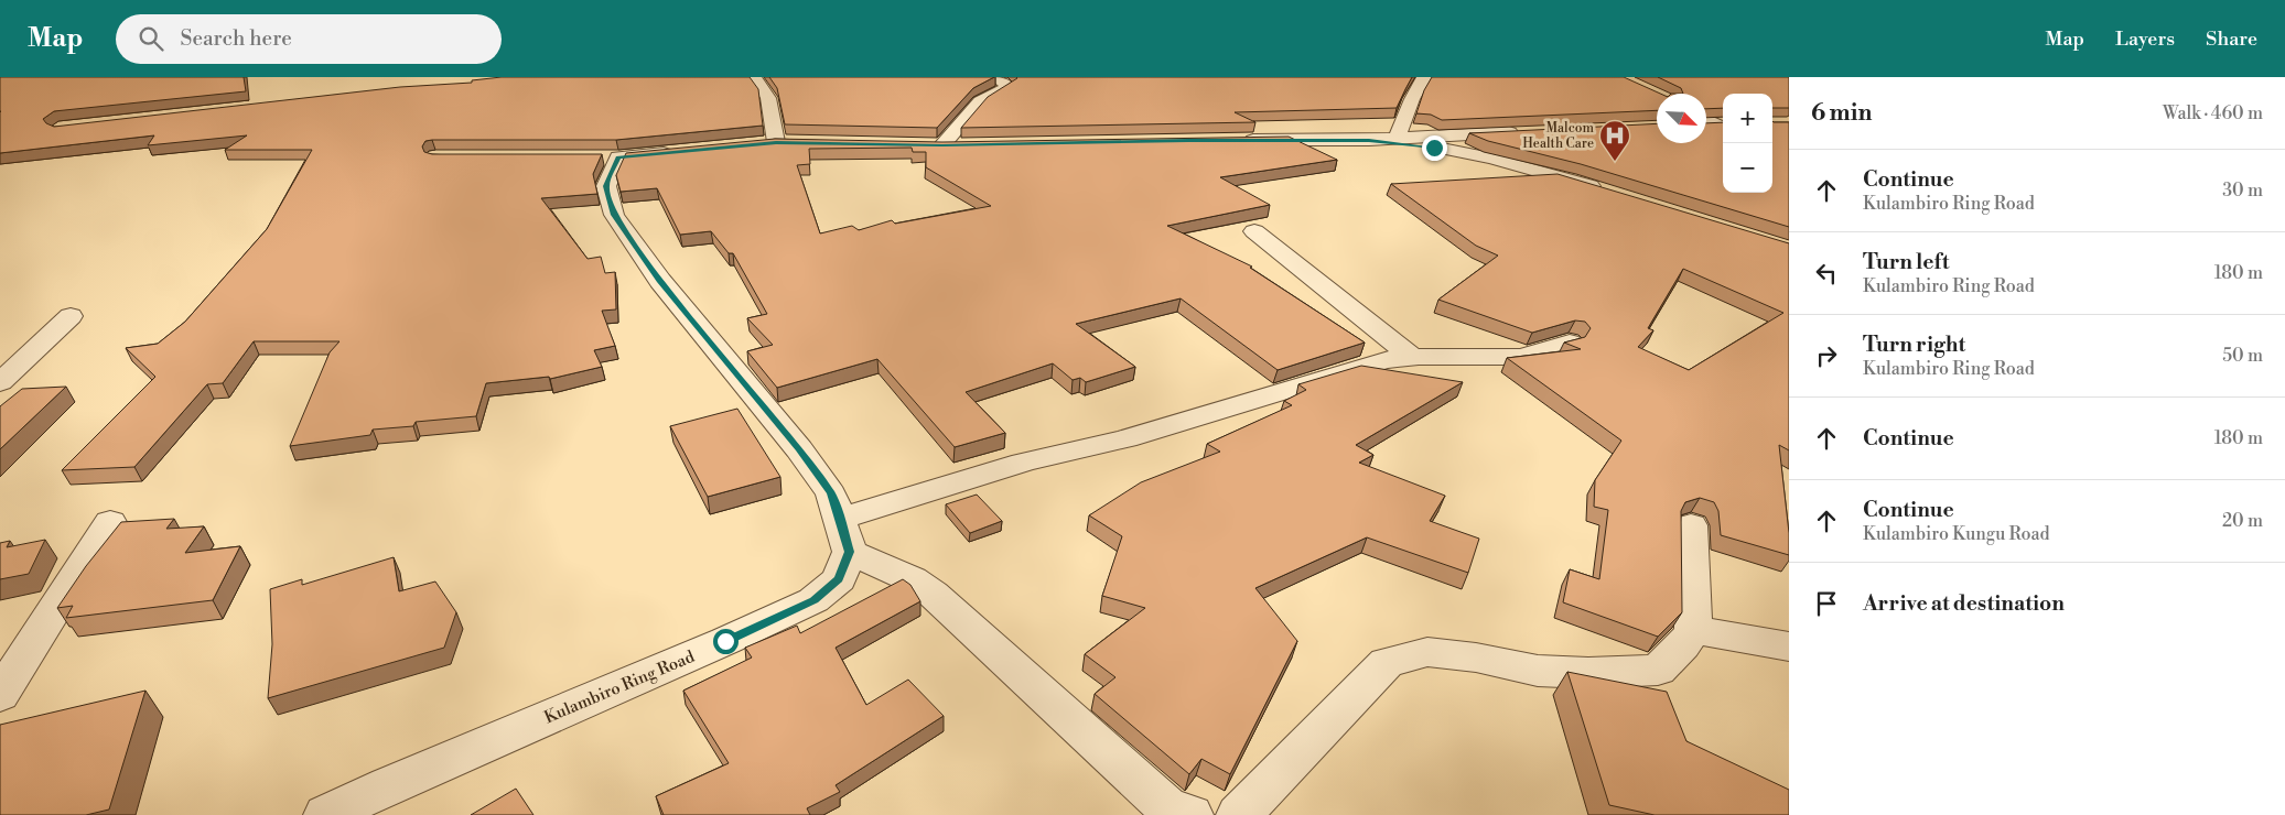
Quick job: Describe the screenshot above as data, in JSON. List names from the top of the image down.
{
  "streets": {
    "street": ["Kulambiro Ring Road"]
  },
  "places": {
    "hospital": ["Malcom Health Care"]
  },
  "north": "bottom right",
  "page": {
    "header": "Map",
    "search": "Search here",
    "nav": ["Map", "Layers", "Share"],
    "heading": ["6 min", "Walk · 460 m"],
    "map_buttons": ["+", "−"],
    "list": [
      ["Continue", "Kulambiro Ring Road", "30 m"],
      ["Turn left", "Kulambiro Ring Road", "180 m"],
      ["Turn right", "Kulambiro Ring Road", "50 m"],
      ["Continue", "180 m"],
      ["Continue", "Kulambiro Kungu Road", "20 m"],
      "Arrive at destination"
    ]
  }
}
